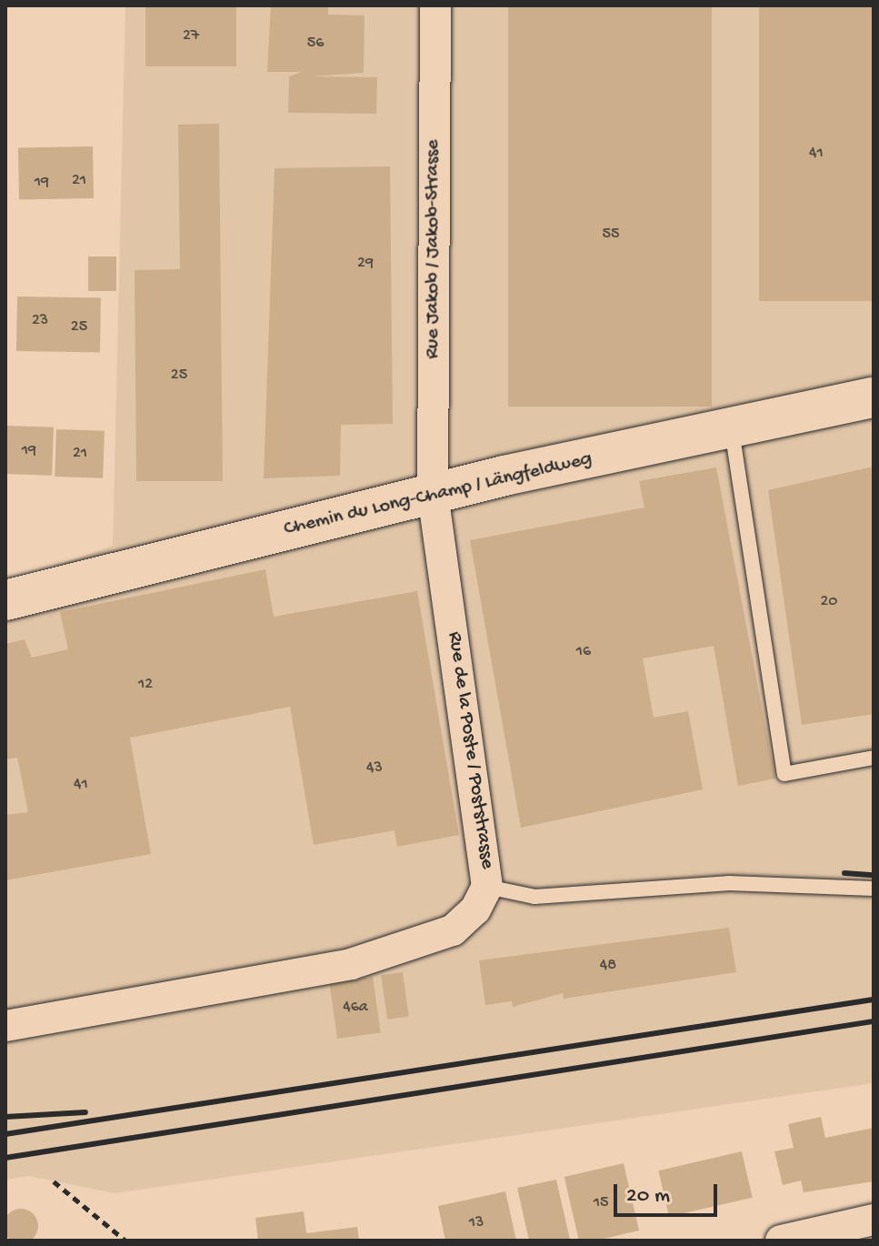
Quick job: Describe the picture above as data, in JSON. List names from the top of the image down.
{
  "streets": {
    "main road": ["Chemin du Long-Champ / Längfeldweg"],
    "street": ["Rue Jakob / Jakob-Strasse", "Rue de la Poste / Poststrasse"]
  },
  "crossings": [
    ["Rue Jakob / Jakob-Strasse", "Chemin du Long-Champ / Längfeldweg"],
    ["Rue Jakob / Jakob-Strasse", "Rue de la Poste / Poststrasse"],
    ["Chemin du Long-Champ / Längfeldweg", "Rue de la Poste / Poststrasse"]
  ],
  "house_numbers": [
    "27",
    "56",
    "41",
    "21",
    "19",
    "55",
    "29",
    "23",
    "25",
    "25",
    "19",
    "21",
    "20",
    "16",
    "12",
    "43",
    "41",
    "48",
    "46a",
    "15",
    "13"
  ],
  "scale_bar": "20 m"
}
